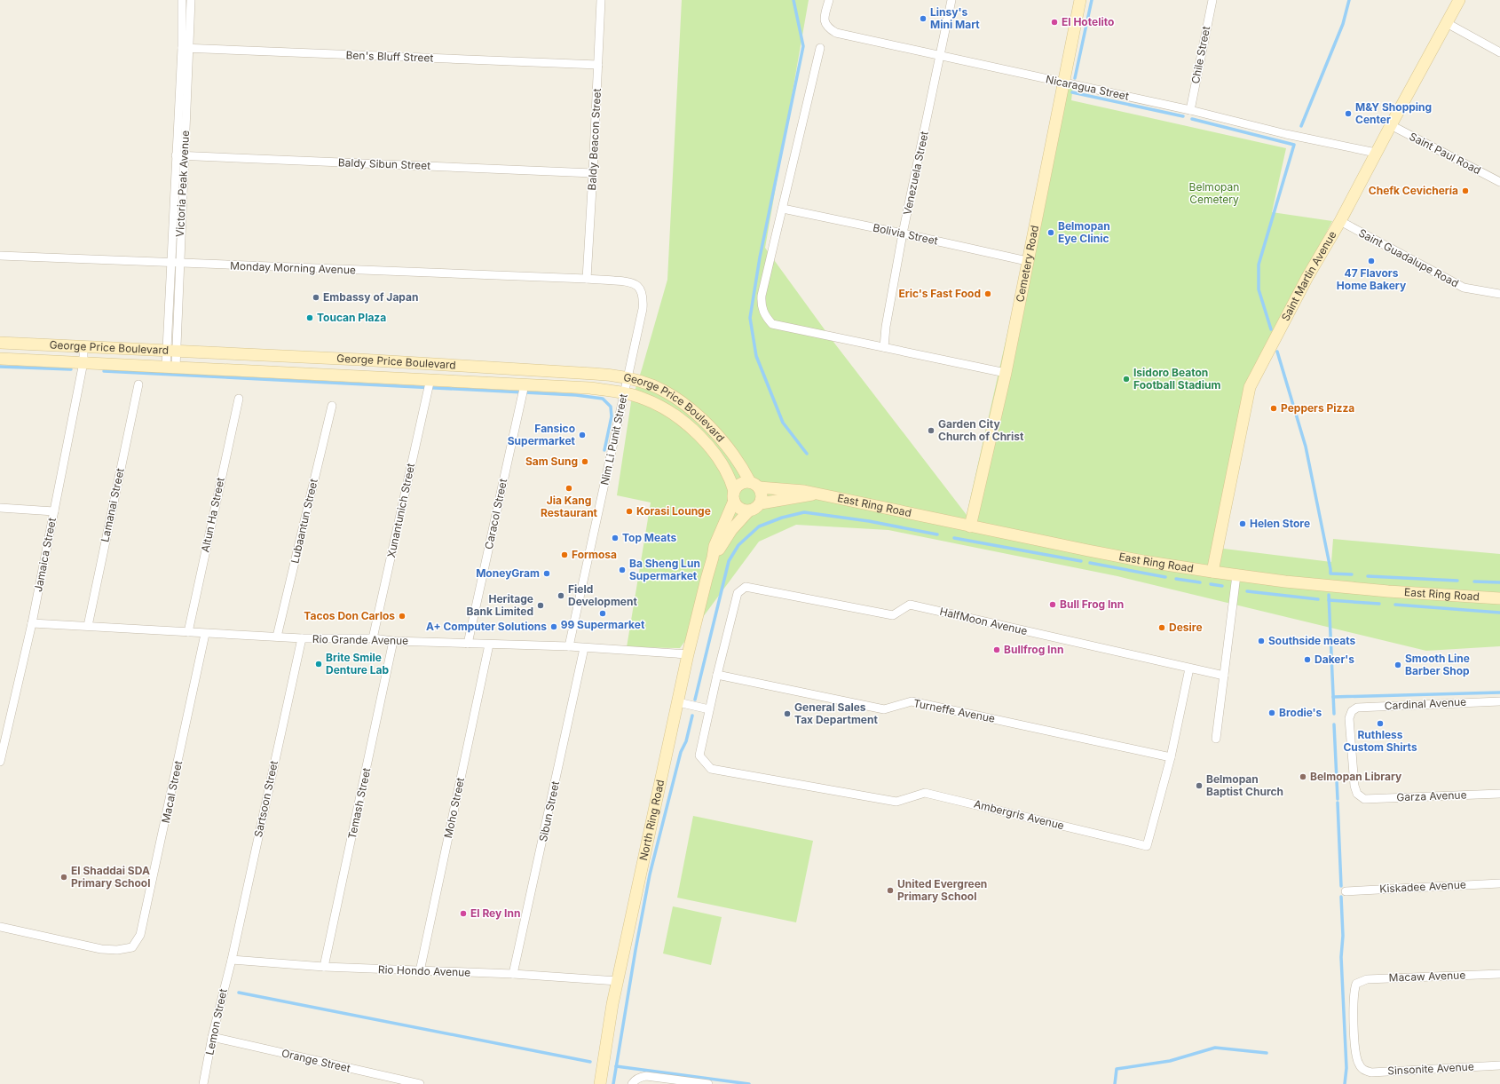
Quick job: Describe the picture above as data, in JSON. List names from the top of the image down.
{
  "streets": {
    "main road": [
      "Cemetery Road",
      "Saint Martin Avenue",
      "George Price Boulevard",
      "East Ring Road",
      "North Ring Road"
    ],
    "street": [
      "Chile Street",
      "Ben's Bluff Street",
      "Nicaragua Street",
      "Baldy Beacon Street",
      "Saint Paul Road",
      "Baldy Sibun Street",
      "Venezuela Street",
      "Victoria Peak Avenue",
      "Bolivia Street",
      "Saint Guadalupe Road",
      "Monday Morning Avenue",
      "Nim Li Punit Street",
      "Lamanai Street",
      "Xunantunich Street",
      "Caracol Street",
      "Altun Ha Street",
      "Lubaantun Street",
      "Jamaica Street",
      "HalfMoon Avenue",
      "Rio Grande Avenue",
      "Cardinal Avenue",
      "Turneffe Avenue",
      "Macal Street",
      "Garza Avenue",
      "Sartsoon Street",
      "Temash Street",
      "Moho Street",
      "Sibun Street",
      "Ambergris Avenue",
      "Kiskadee Avenue",
      "Rio Hondo Avenue",
      "Macaw Avenue",
      "Lemon Street",
      "Orange Street",
      "Sinsonite Avenue"
    ]
  },
  "crossings": [
    ["Chile Street", "Nicaragua Street"],
    ["Ben's Bluff Street", "Baldy Beacon Street"],
    ["Ben's Bluff Street", "Victoria Peak Avenue"],
    ["Nicaragua Street", "Venezuela Street"],
    ["Nicaragua Street", "Cemetery Road"],
    ["Nicaragua Street", "Saint Martin Avenue"],
    ["Baldy Beacon Street", "Baldy Sibun Street"],
    ["Baldy Beacon Street", "Monday Morning Avenue"],
    ["Baldy Beacon Street", "Nim Li Punit Street"],
    ["Saint Paul Road", "Saint Martin Avenue"],
    ["Baldy Sibun Street", "Victoria Peak Avenue"],
    ["Venezuela Street", "Bolivia Street"],
    ["Victoria Peak Avenue", "Monday Morning Avenue"],
    ["Victoria Peak Avenue", "George Price Boulevard"],
    ["Bolivia Street", "Cemetery Road"],
    ["Saint Guadalupe Road", "Saint Martin Avenue"],
    ["Cemetery Road", "East Ring Road"],
    ["Monday Morning Avenue", "Nim Li Punit Street"],
    ["Saint Martin Avenue", "East Ring Road"],
    ["George Price Boulevard", "Nim Li Punit Street"],
    ["George Price Boulevard", "Caracol Street"],
    ["George Price Boulevard", "Jamaica Street"],
    ["George Price Boulevard", "North Ring Road"],
    ["Nim Li Punit Street", "Rio Grande Avenue"],
    ["Lamanai Street", "Rio Grande Avenue"],
    ["Xunantunich Street", "Rio Grande Avenue"],
    ["Caracol Street", "Rio Grande Avenue"],
    ["Altun Ha Street", "Rio Grande Avenue"],
    ["Lubaantun Street", "Rio Grande Avenue"],
    ["Jamaica Street", "Rio Grande Avenue"],
    ["HalfMoon Avenue", "Turneffe Avenue"],
    ["HalfMoon Avenue", "Ambergris Avenue"],
    ["Rio Grande Avenue", "Macal Street"],
    ["Rio Grande Avenue", "Sartsoon Street"],
    ["Rio Grande Avenue", "Temash Street"],
    ["Rio Grande Avenue", "Moho Street"],
    ["Rio Grande Avenue", "Sibun Street"],
    ["Rio Grande Avenue", "North Ring Road"],
    ["Cardinal Avenue", "Garza Avenue"],
    ["Turneffe Avenue", "Ambergris Avenue"],
    ["Sartsoon Street", "Rio Hondo Avenue"],
    ["Sartsoon Street", "Lemon Street"],
    ["Temash Street", "Rio Hondo Avenue"],
    ["Moho Street", "Rio Hondo Avenue"],
    ["Sibun Street", "Rio Hondo Avenue"],
    ["North Ring Road", "Rio Hondo Avenue"],
    ["Rio Hondo Avenue", "Lemon Street"],
    ["Macaw Avenue", "Sinsonite Avenue"],
    ["Lemon Street", "Orange Street"]
  ],
  "parks": ["Belmopan Cemetery"],
  "places": [
    "Linsy's Mini Mart",
    "El Hotelito",
    "M&Y Shopping Center",
    "Chefk Cevichería",
    "Belmopan Eye Clinic",
    "47 Flavors Home Bakery",
    "Eric's Fast Food",
    "Embassy of Japan",
    "Toucan Plaza",
    "Isidoro Beaton Football Stadium",
    "Peppers Pizza",
    "Garden City Church of Christ",
    "Fansico Supermarket",
    "Sam Sung",
    "Jia Kang Restaurant",
    "Korasi Lounge",
    "Helen Store",
    "Top Meats",
    "Formosa",
    "Ba Sheng Lun Supermarket",
    "MoneyGram",
    "Field Development",
    "Bull Frog Inn",
    "Heritage Bank Limited",
    "99 Supermarket",
    "Tacos Don Carlos",
    "A+ Computer Solutions",
    "Desire",
    "Southside meats",
    "Bullfrog Inn",
    "Daker's",
    "Brite Smile Denture Lab",
    "Smooth Line Barber Shop",
    "Brodie's",
    "General Sales Tax Department",
    "Ruthless Custom Shirts",
    "Belmopan Library",
    "Belmopan Baptist Church",
    "El Shaddai SDA Primary School",
    "United Evergreen Primary School",
    "El Rey Inn"
  ]
}
